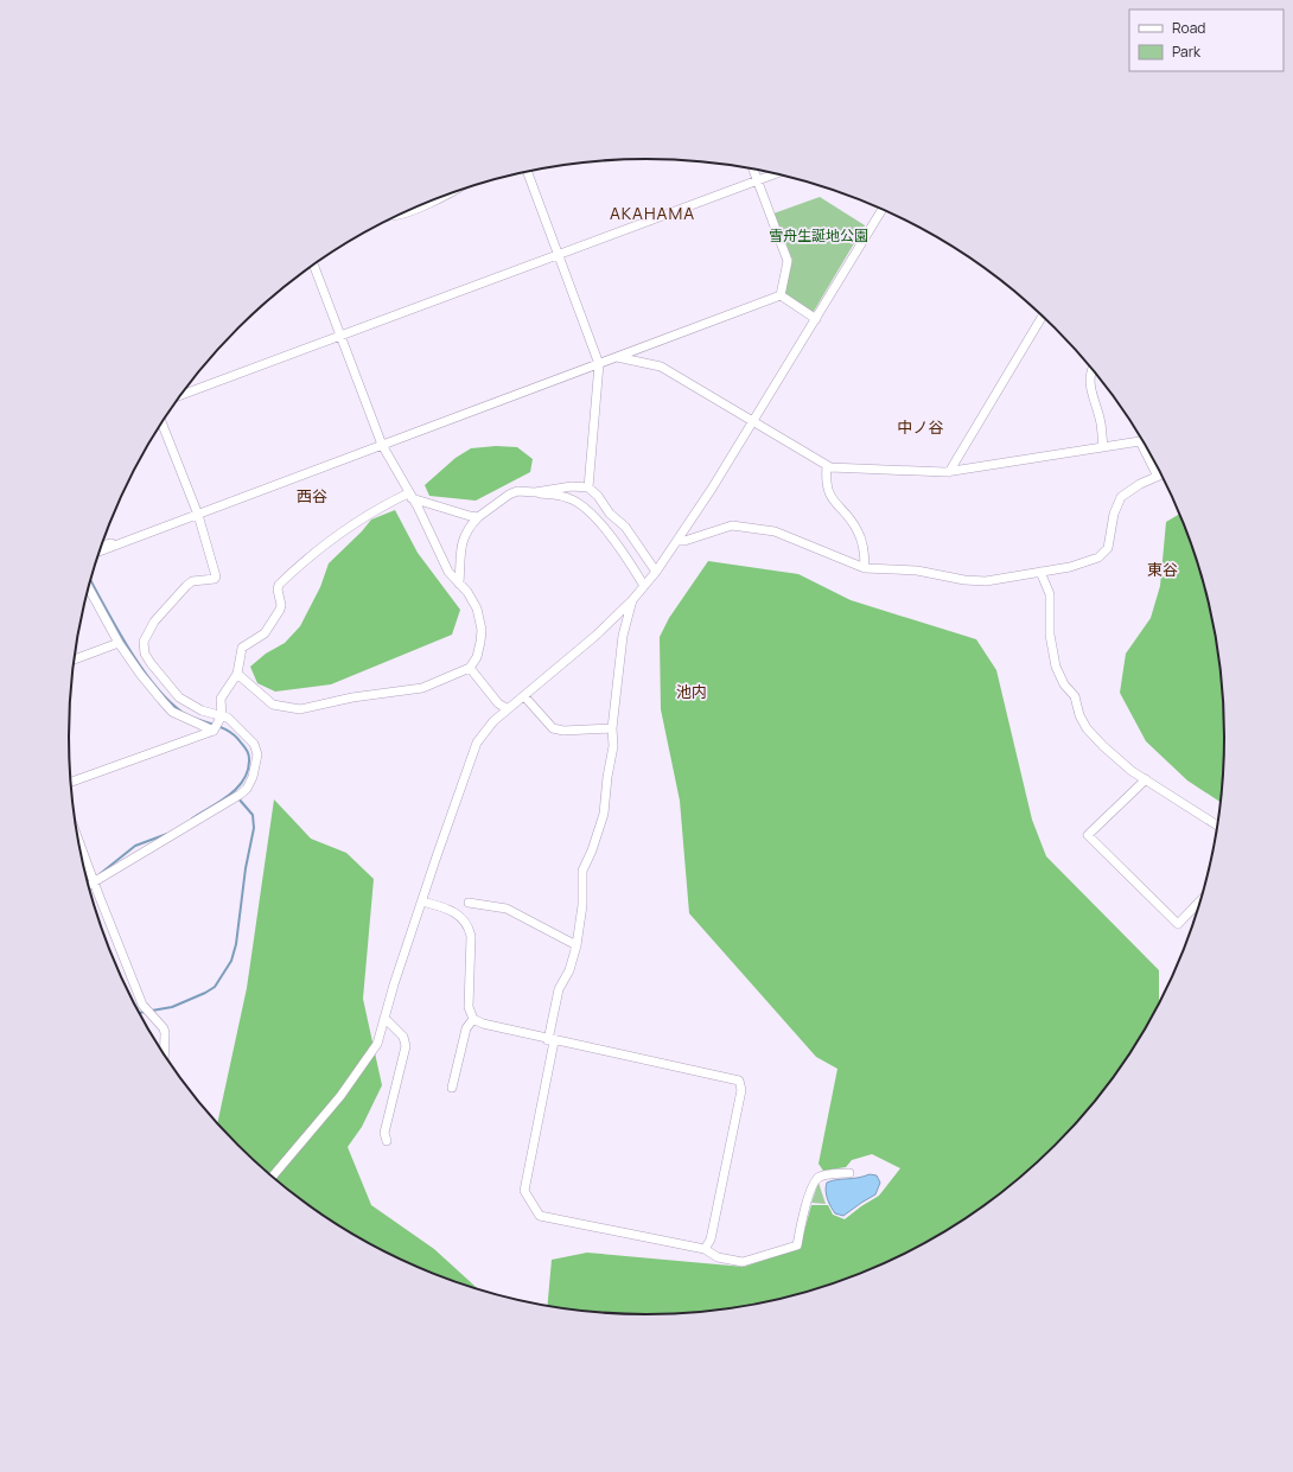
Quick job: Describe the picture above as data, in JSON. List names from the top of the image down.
{
  "districts": [
    "AKAHAMA",
    "中ノ谷",
    "西谷",
    "東谷",
    "池内"
  ],
  "parks": ["雪舟生誕地公園"],
  "legend": ["Road", "Park"]
}
